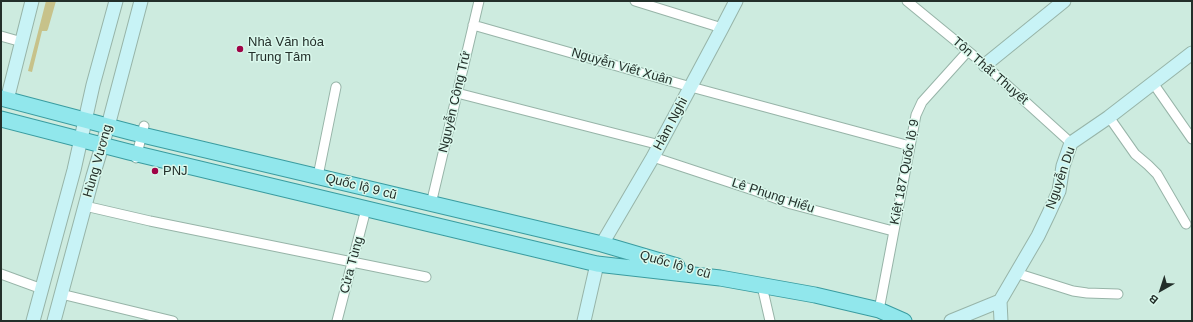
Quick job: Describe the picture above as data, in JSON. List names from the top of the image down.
{
  "streets": {
    "main road": ["Quốc lộ 9 cũ"],
    "street": [
      "Nguyễn Viết Xuân",
      "Tôn Thất Thuyết",
      "Nguyễn Công Trứ",
      "Hàm Nghi",
      "Hùng Vương",
      "Kiệt 187 Quốc lộ 9",
      "Nguyễn Du",
      "Lê Phụng Hiểu",
      "Cửa Tùng"
    ]
  },
  "crossings": [
    ["Nguyễn Viết Xuân", "Nguyễn Công Trứ"],
    ["Nguyễn Viết Xuân", "Hàm Nghi"],
    ["Nguyễn Viết Xuân", "Kiệt 187 Quốc lộ 9"],
    ["Tôn Thất Thuyết", "Kiệt 187 Quốc lộ 9"],
    ["Tôn Thất Thuyết", "Nguyễn Du"],
    ["Nguyễn Công Trứ", "Quốc lộ 9 cũ"],
    ["Hàm Nghi", "Quốc lộ 9 cũ"],
    ["Hàm Nghi", "Lê Phụng Hiểu"],
    ["Hùng Vương", "Quốc lộ 9 cũ"],
    ["Kiệt 187 Quốc lộ 9", "Quốc lộ 9 cũ"],
    ["Kiệt 187 Quốc lộ 9", "Lê Phụng Hiểu"],
    ["Quốc lộ 9 cũ", "Cửa Tùng"]
  ],
  "places": ["Nhà Văn hóa Trung Tâm", "PNJ"],
  "north": "bottom left"
}
